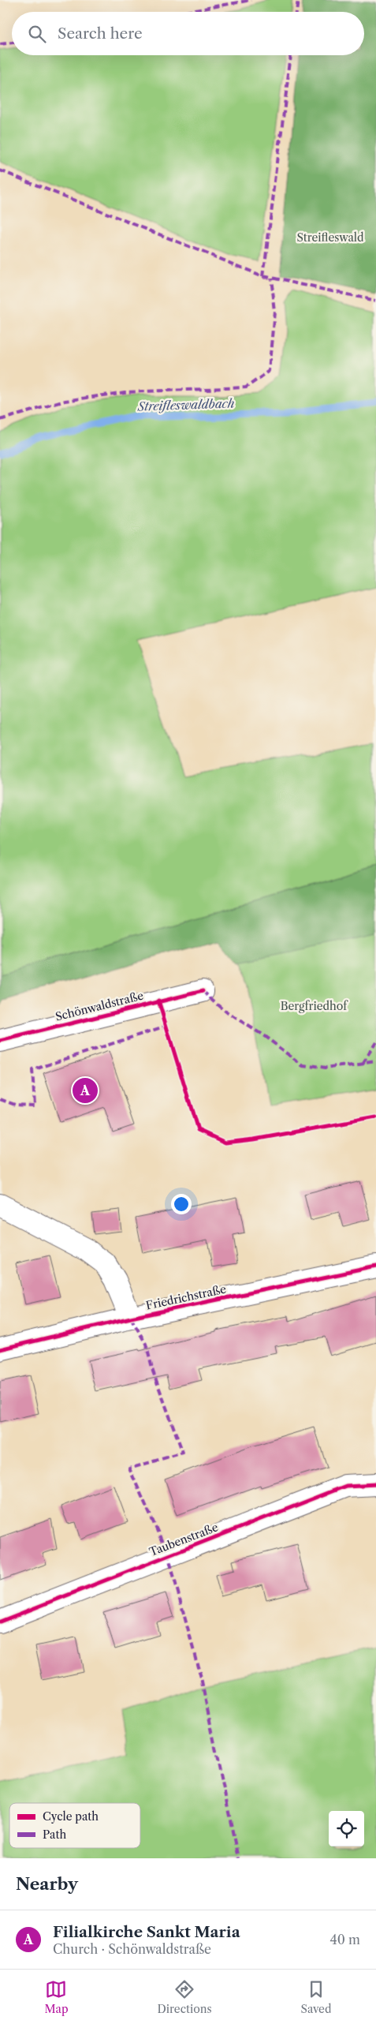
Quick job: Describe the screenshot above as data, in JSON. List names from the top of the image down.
{
  "streets": {
    "street": ["Schönwaldstraße", "Friedrichstraße", "Taubenstraße"]
  },
  "water": ["Streifleswaldbach"],
  "parks": ["Streifleswald", "Bergfriedhof"],
  "legend": ["Cycle path", "Path"],
  "page": {
    "search": "Search here",
    "pins": "A",
    "heading": "Nearby",
    "list": [
      {
        "mark": "A",
        "name": "Filialkirche Sankt Maria",
        "note": "Church · Schönwaldstraße",
        "value": "40 m"
      }
    ],
    "nav": ["Map", "Directions", "Saved"]
  }
}
